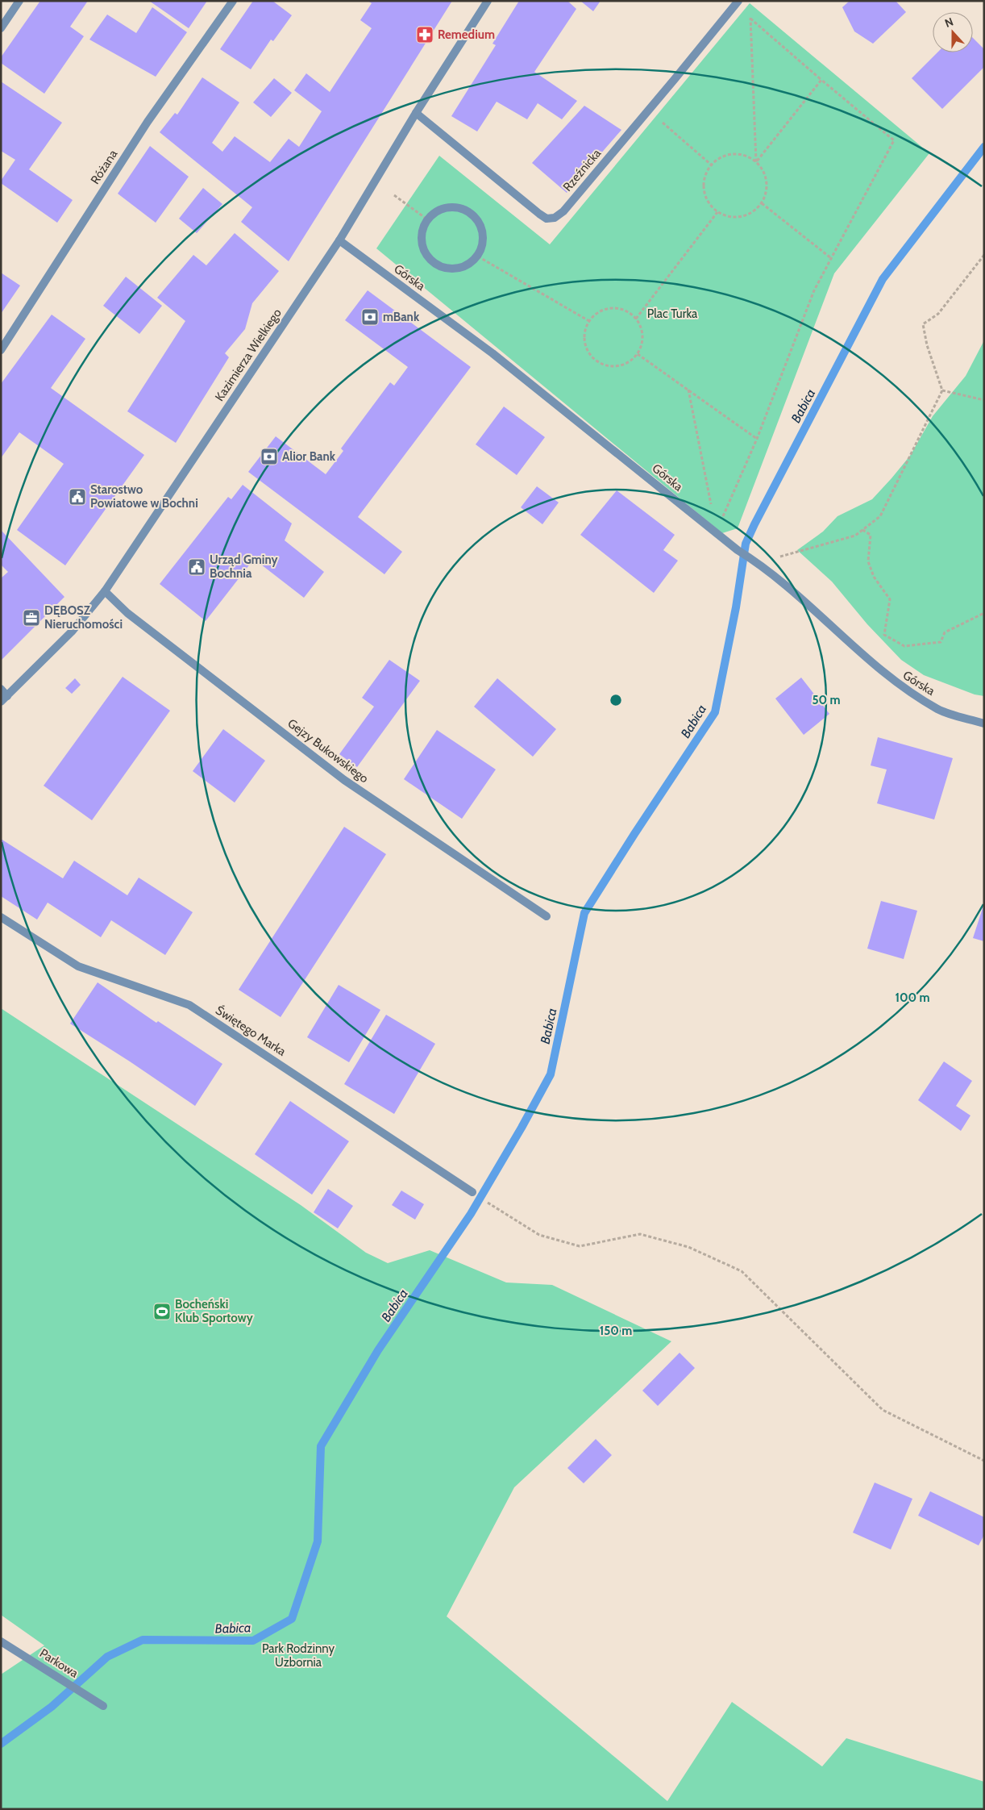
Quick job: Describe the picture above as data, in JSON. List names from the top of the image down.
{
  "streets": {
    "street": [
      "Różana",
      "Rzeźnicka",
      "Górska",
      "Kazimierza Wielkiego",
      "Gejzy Bukowskiego",
      "Świętego Marka",
      "Parkowa"
    ]
  },
  "crossings": [
    ["Rzeźnicka", "Kazimierza Wielkiego"],
    ["Górska", "Kazimierza Wielkiego"],
    ["Kazimierza Wielkiego", "Gejzy Bukowskiego"]
  ],
  "water": ["Babica"],
  "parks": ["Plac Turka", "Park Rodzinny Uzbornia"],
  "places": {
    "pharmacy": ["Remedium"],
    "bank": ["mBank", "Alior Bank"],
    "public building": ["Starostwo Powiatowe w Bochni", "Urząd Gminy Bochnia"],
    "office": ["DĘBOSZ Nieruchomości"],
    "sports": ["Bocheński Klub Sportowy"]
  },
  "north": "top",
  "rings": ["50 m", "100 m", "150 m"]
}
